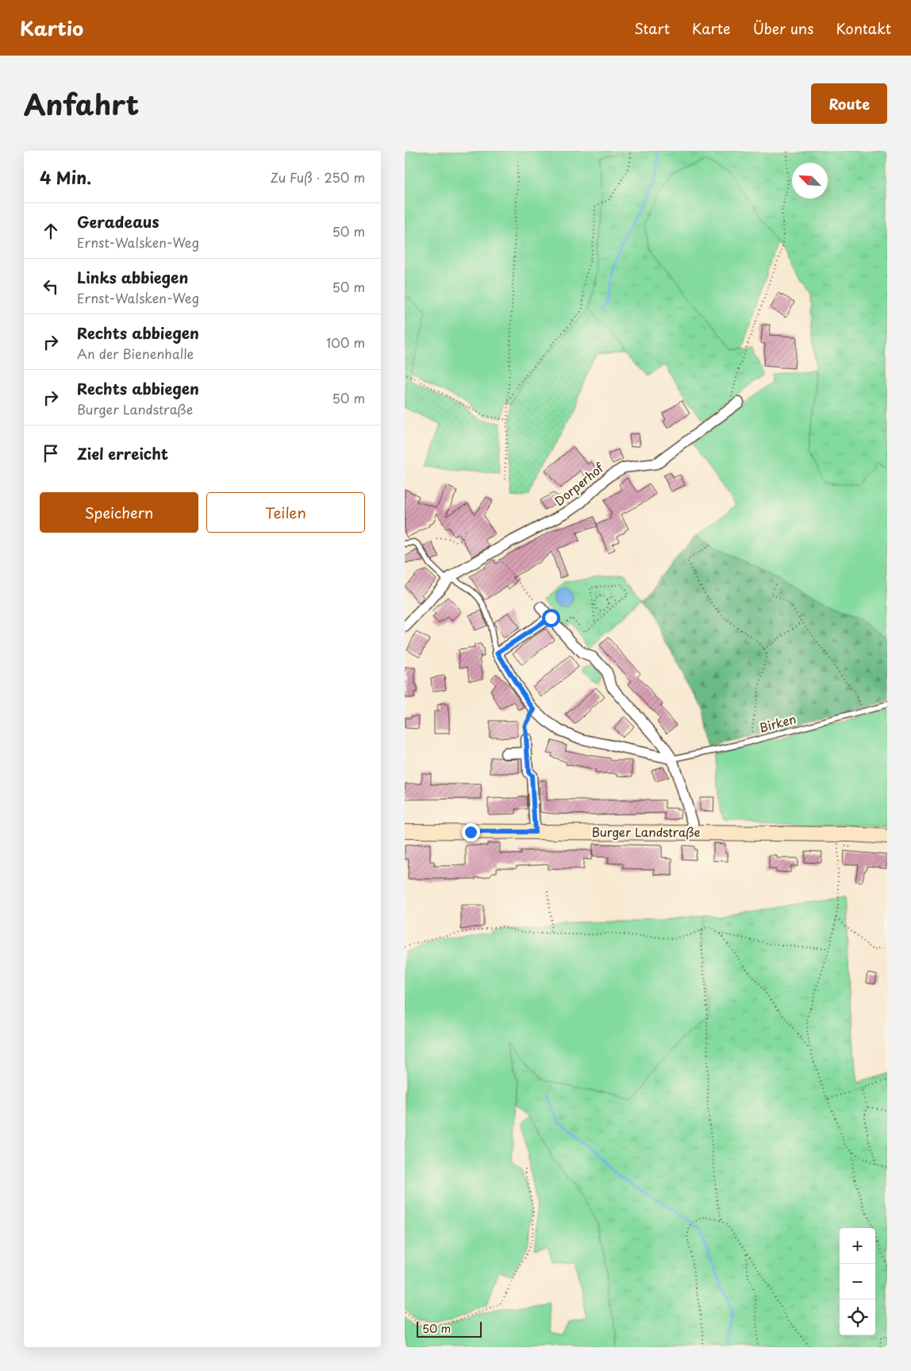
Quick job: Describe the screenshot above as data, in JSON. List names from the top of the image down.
{
  "streets": {
    "main road": ["Burger Landstraße"],
    "street": ["Dorperhof"],
    "lane": ["Birken"]
  },
  "scale_bar": "50 m",
  "north": "top left",
  "page": {
    "header": "Kartio",
    "nav": [
      "Start",
      "Karte",
      "Über uns",
      "Kontakt"
    ],
    "title": "Anfahrt",
    "buttons": [
      "Route",
      ["Speichern", "Teilen"]
    ],
    "heading": ["4 Min.", "Zu Fuß · 250 m"],
    "list": [
      ["Geradeaus", "Ernst-Walsken-Weg", "50 m"],
      ["Links abbiegen", "Ernst-Walsken-Weg", "50 m"],
      ["Rechts abbiegen", "An der Bienenhalle", "100 m"],
      ["Rechts abbiegen", "Burger Landstraße", "50 m"],
      "Ziel erreicht"
    ],
    "map_buttons": ["+", "−"],
    "scale": "50 m"
  }
}
